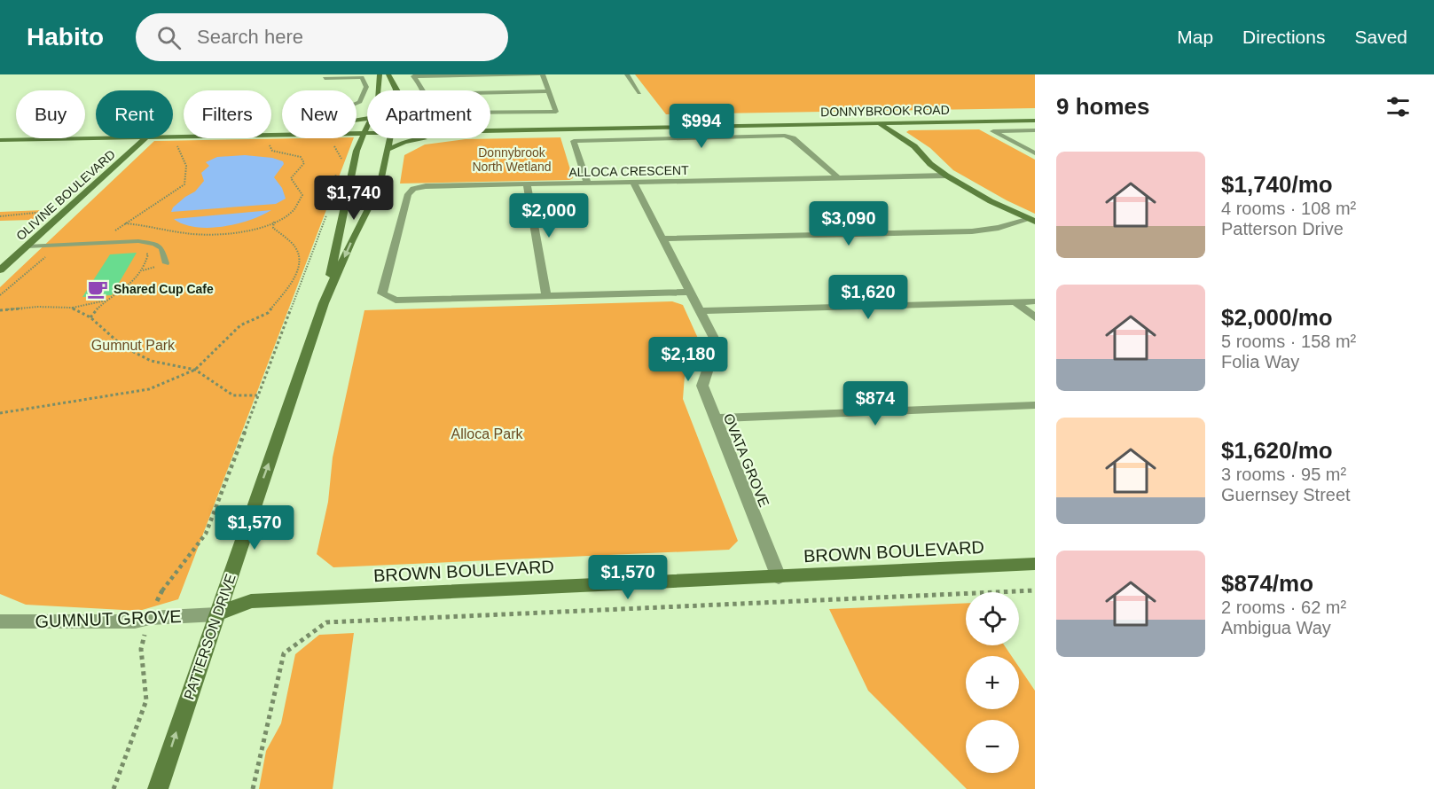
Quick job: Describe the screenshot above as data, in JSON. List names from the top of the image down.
{
  "streets": {
    "street": [
      "DONNYBROOK ROAD",
      "ALLOCA CRESCENT",
      "OLIVINE BOULEVARD",
      "OVATA GROVE",
      "BROWN BOULEVARD",
      "GUMNUT GROVE",
      "PATTERSON DRIVE"
    ]
  },
  "crossings": [
    ["DONNYBROOK ROAD", "PATTERSON DRIVE"],
    ["ALLOCA CRESCENT", "OVATA GROVE"],
    ["OVATA GROVE", "BROWN BOULEVARD"],
    ["BROWN BOULEVARD", "GUMNUT GROVE"],
    ["BROWN BOULEVARD", "PATTERSON DRIVE"],
    ["GUMNUT GROVE", "PATTERSON DRIVE"]
  ],
  "parks": ["Donnybrook North Wetland", "Gumnut Park", "Alloca Park"],
  "places": {
    "cafe": ["Shared Cup Cafe"]
  },
  "page": {
    "header": "Habito",
    "search": "Search here",
    "nav": ["Map", "Directions", "Saved"],
    "heading": "9 homes",
    "chip": [
      "Buy",
      "Rent",
      "Filters",
      "New",
      "Apartment"
    ],
    "price": [
      "$994",
      "$1,740",
      "$2,000",
      "$3,090",
      "$1,620",
      "$2,180",
      "$874",
      "$1,570",
      "$1,570"
    ],
    "list": [
      {
        "name": "$1,740/mo",
        "note": "4 rooms · 108 m² · Patterson Drive"
      },
      {
        "name": "$2,000/mo",
        "note": "5 rooms · 158 m² · Folia Way"
      },
      {
        "name": "$1,620/mo",
        "note": "3 rooms · 95 m² · Guernsey Street"
      },
      {
        "name": "$874/mo",
        "note": "2 rooms · 62 m² · Ambigua Way"
      }
    ],
    "map_buttons": ["+", "−"]
  }
}
